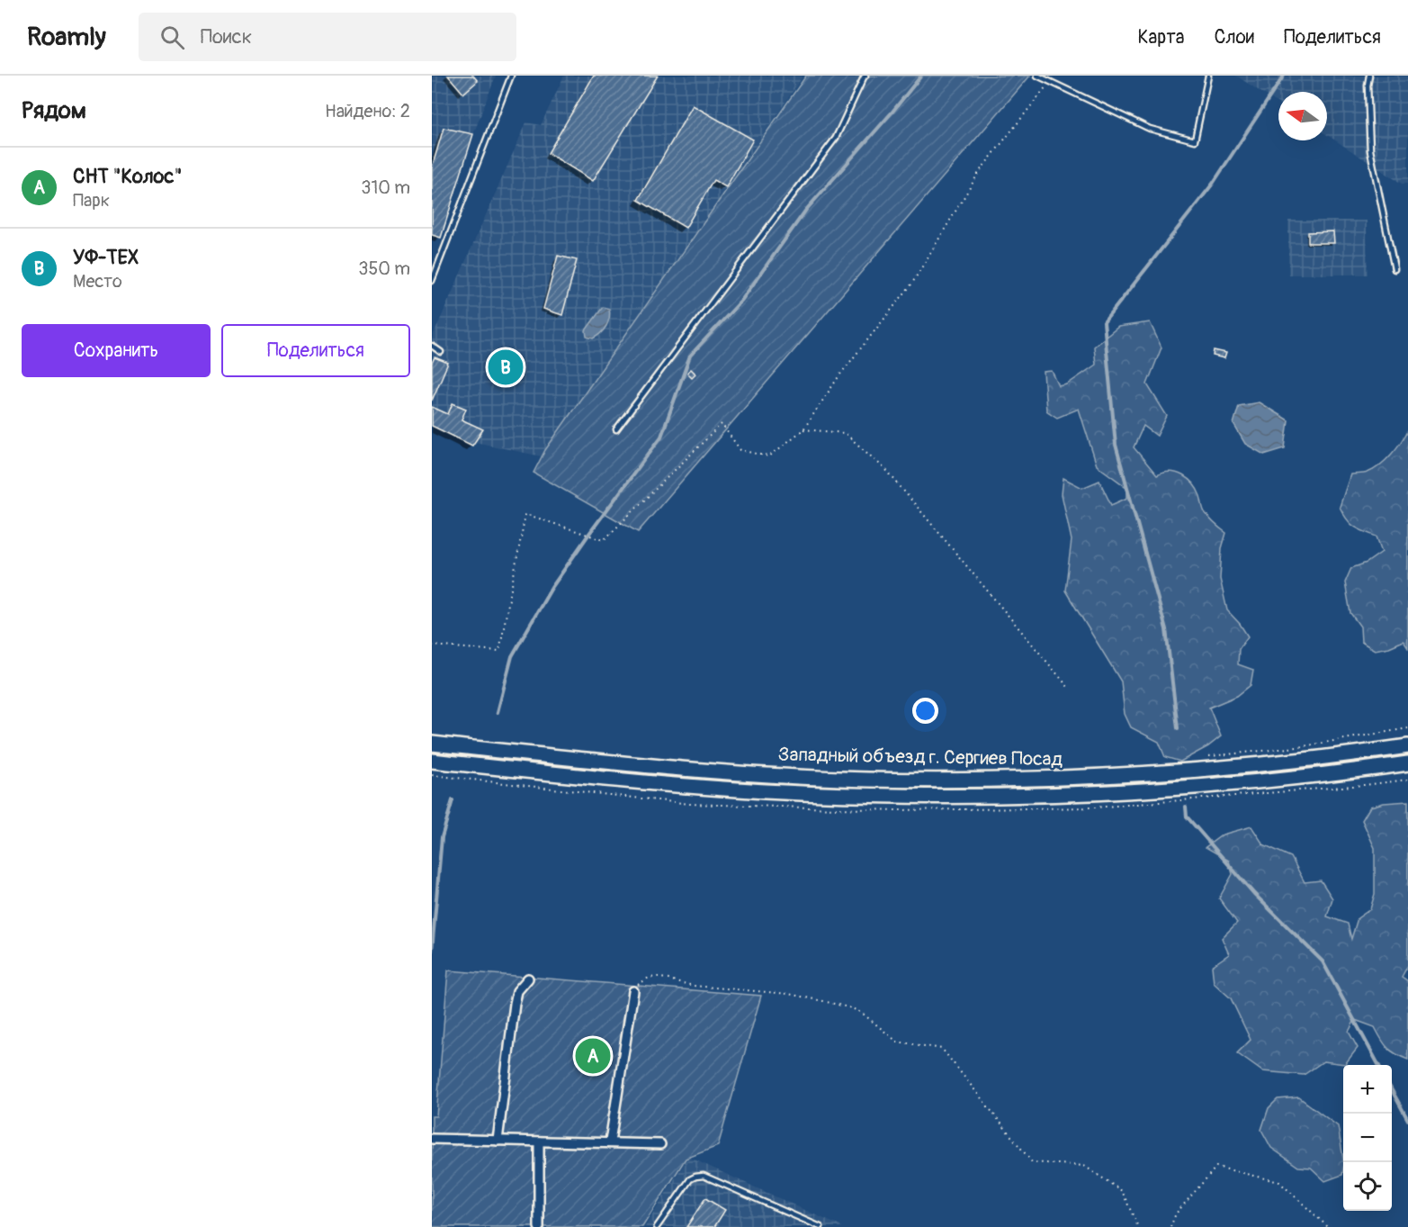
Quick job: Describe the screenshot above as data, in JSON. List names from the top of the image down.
{
  "streets": {
    "main road": ["Западный объезд г. Сергиев Посад"]
  },
  "north": "left",
  "page": {
    "header": "Roamly",
    "search": "Поиск",
    "nav": ["Карта", "Слои", "Поделиться"],
    "heading": ["Рядом", "Найдено: 2"],
    "list": [
      {
        "mark": "A",
        "name": "СНТ \"Колос\"",
        "note": "Парк",
        "value": "310 m"
      },
      {
        "mark": "B",
        "name": "УФ-ТЕХ",
        "note": "Место",
        "value": "350 m"
      }
    ],
    "buttons": ["Сохранить", "Поделиться"],
    "pins": ["B", "A"],
    "map_buttons": ["+", "−"]
  }
}
